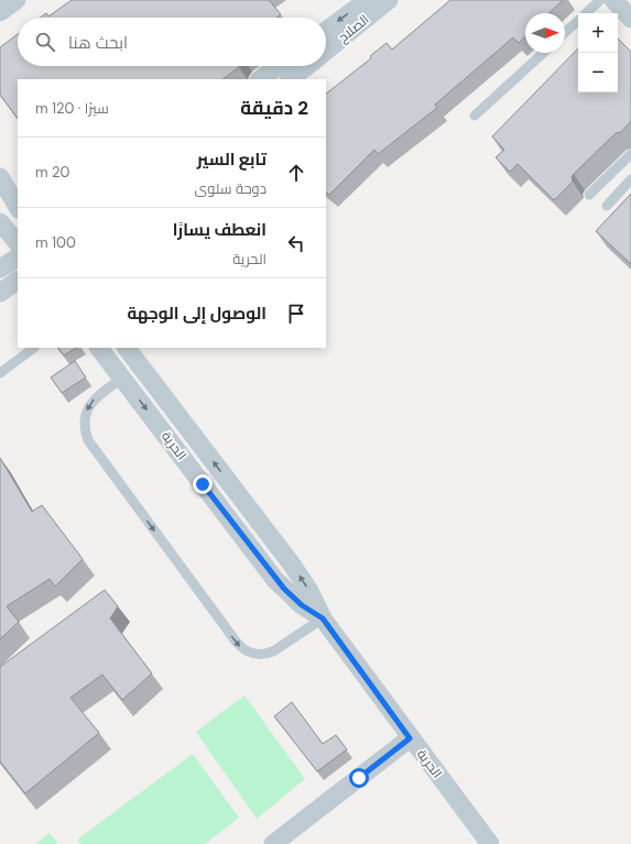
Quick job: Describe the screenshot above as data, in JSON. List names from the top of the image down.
{
  "streets": {
    "street": ["الصلاح", "الحرية"]
  },
  "north": "right",
  "page": {
    "map_buttons": ["+", "−"],
    "search": "ابحث هنا",
    "heading": ["2 دقيقة", "سيرًا · 120 m"],
    "list": [
      ["تابع السير", "دوحة سلوى", "20 m"],
      ["انعطف يسارًا", "الحرية", "100 m"],
      "الوصول إلى الوجهة"
    ]
  }
}
